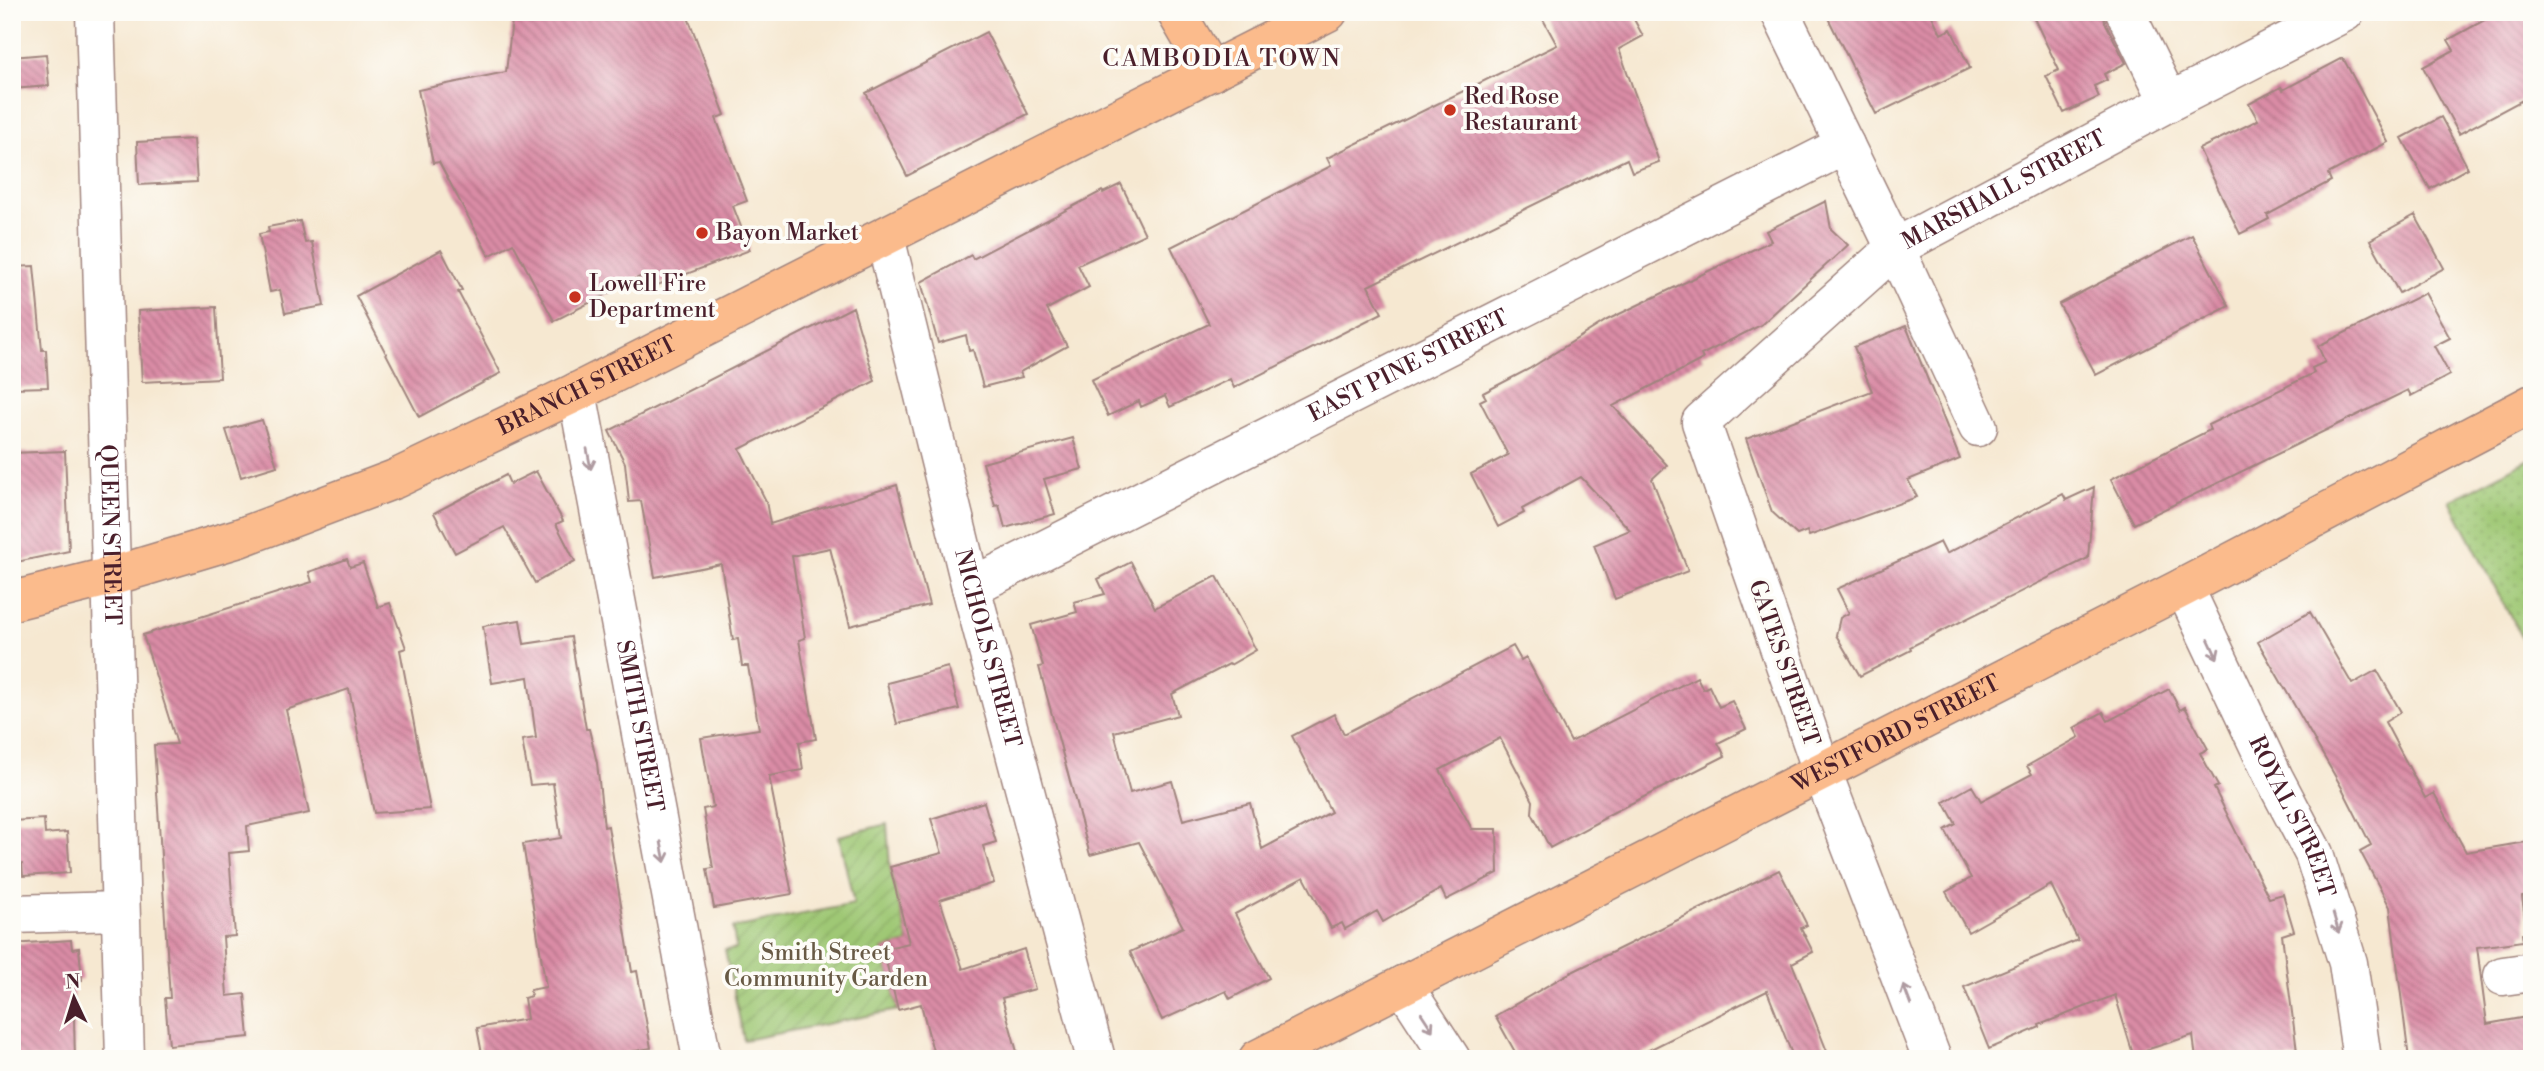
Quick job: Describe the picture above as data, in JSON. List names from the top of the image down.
{
  "streets": {
    "main road": ["BRANCH STREET", "WESTFORD STREET"],
    "street": [
      "MARSHALL STREET",
      "EAST PINE STREET",
      "QUEEN STREET",
      "NICHOLS STREET",
      "GATES STREET",
      "SMITH STREET",
      "ROYAL STREET"
    ]
  },
  "crossings": [
    ["MARSHALL STREET", "GATES STREET"],
    ["EAST PINE STREET", "NICHOLS STREET"],
    ["BRANCH STREET", "QUEEN STREET"],
    ["BRANCH STREET", "NICHOLS STREET"],
    ["BRANCH STREET", "SMITH STREET"],
    ["GATES STREET", "WESTFORD STREET"],
    ["WESTFORD STREET", "ROYAL STREET"]
  ],
  "one_way": ["GATES STREET", "SMITH STREET", "ROYAL STREET"],
  "districts": ["CAMBODIA TOWN"],
  "parks": ["Smith Street Community Garden"],
  "places": ["Red Rose Restaurant", "Bayon Market", "Lowell Fire Department"],
  "north": "top"
}
